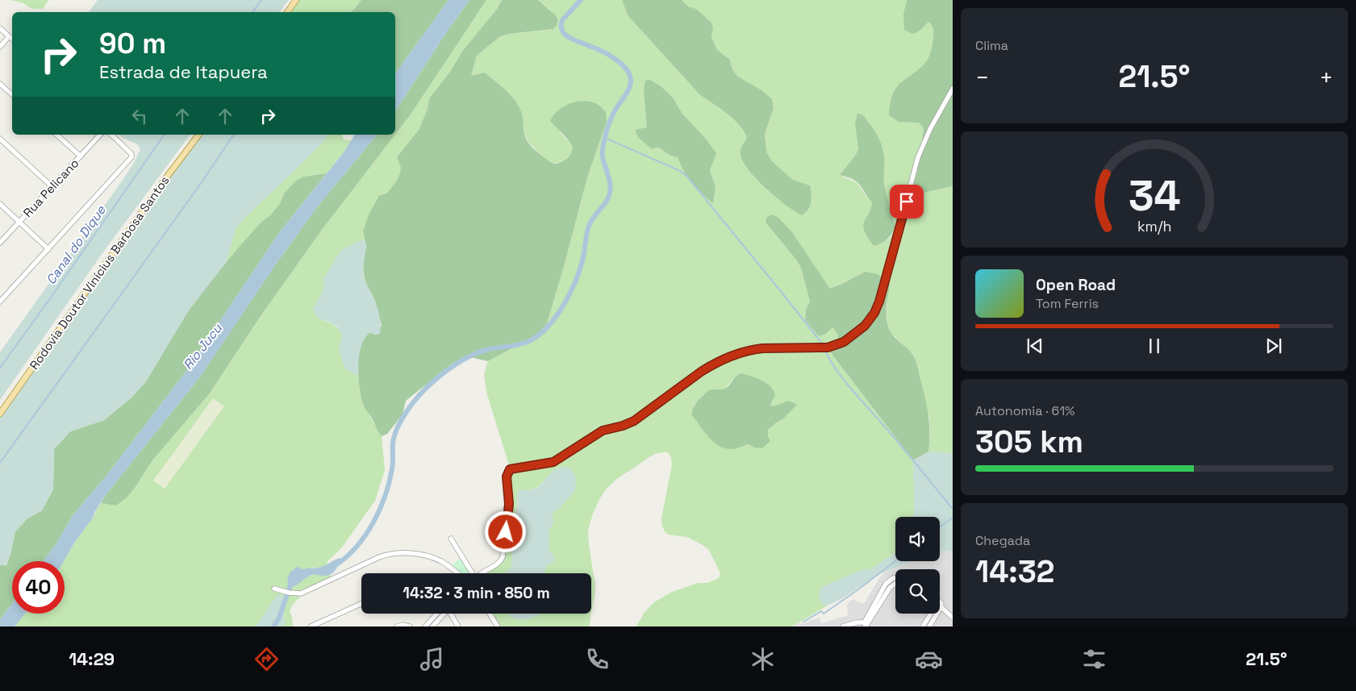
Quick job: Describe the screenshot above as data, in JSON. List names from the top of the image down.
{
  "streets": {
    "main road": ["Rodovia Doutor Vinícius Barbosa Santos"],
    "street": ["Rua Pelicano"]
  },
  "water": ["Canal do Dique", "Rio Jucu"],
  "page": {
    "tile": [
      "Clima",
      ["Autonomia · 61%", "305 km"],
      ["Chegada", "14:32"]
    ],
    "turn": ["90 m", "Estrada de Itapuera"],
    "heat": ["−", "21.5°", "+"],
    "song": ["Open Road", "Tom Ferris"],
    "limit": "40",
    "trip": "14:32 · 3 min · 850 m",
    "tabs": ["14:29", "21.5°"],
    "gauge": ["34", "km/h"]
  }
}
